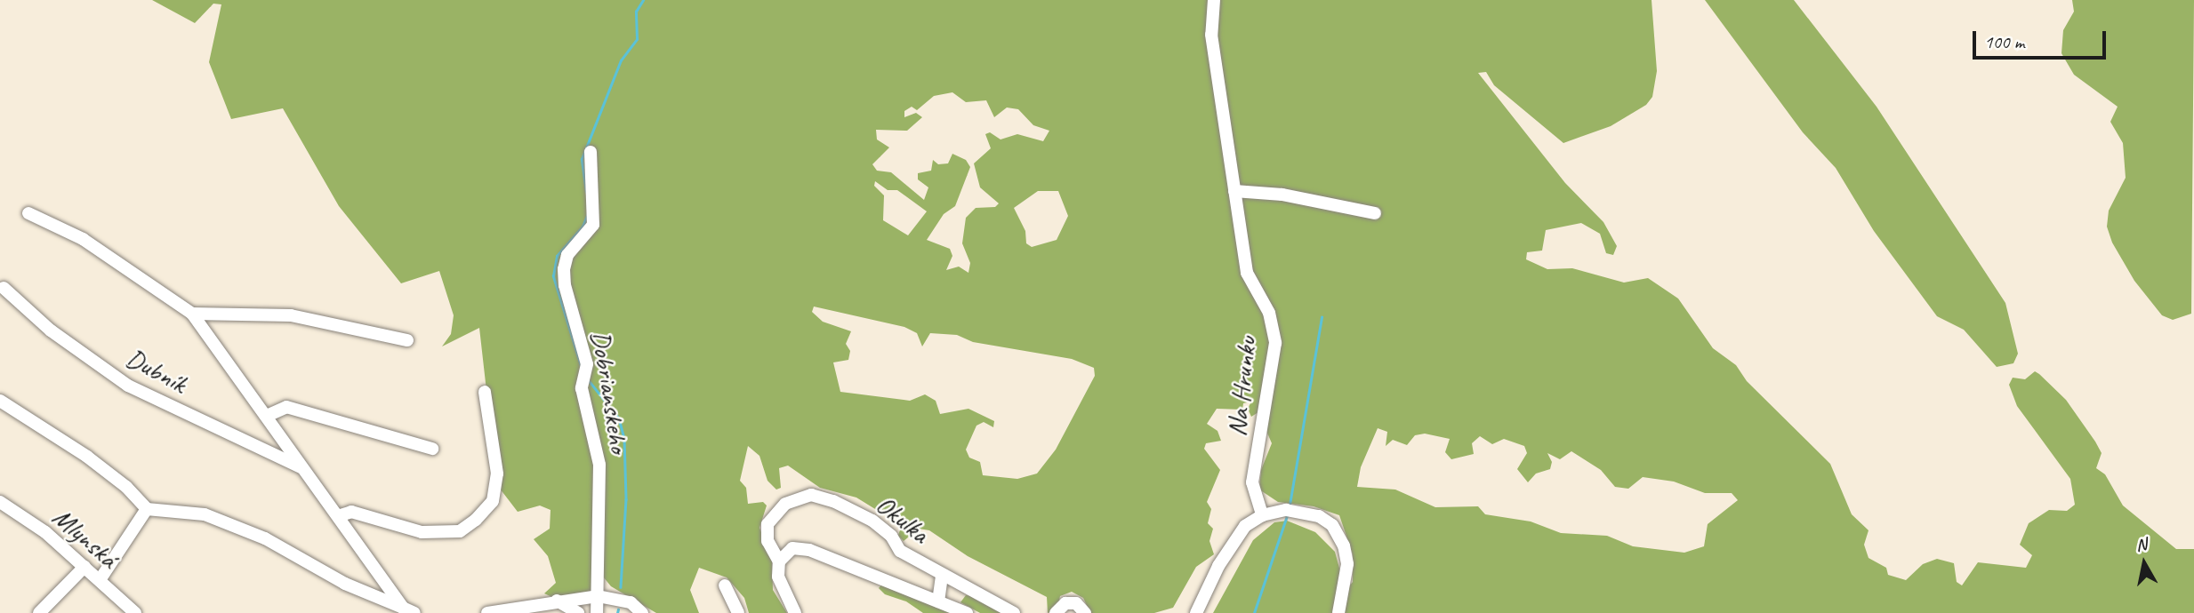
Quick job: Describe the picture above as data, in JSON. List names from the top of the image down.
{
  "streets": {
    "street": [
      "Dubník",
      "Na Hrunku",
      "Dobrianskeho",
      "Okulka",
      "Mlynská"
    ]
  },
  "scale_bar": "100 m",
  "north": "top"
}
